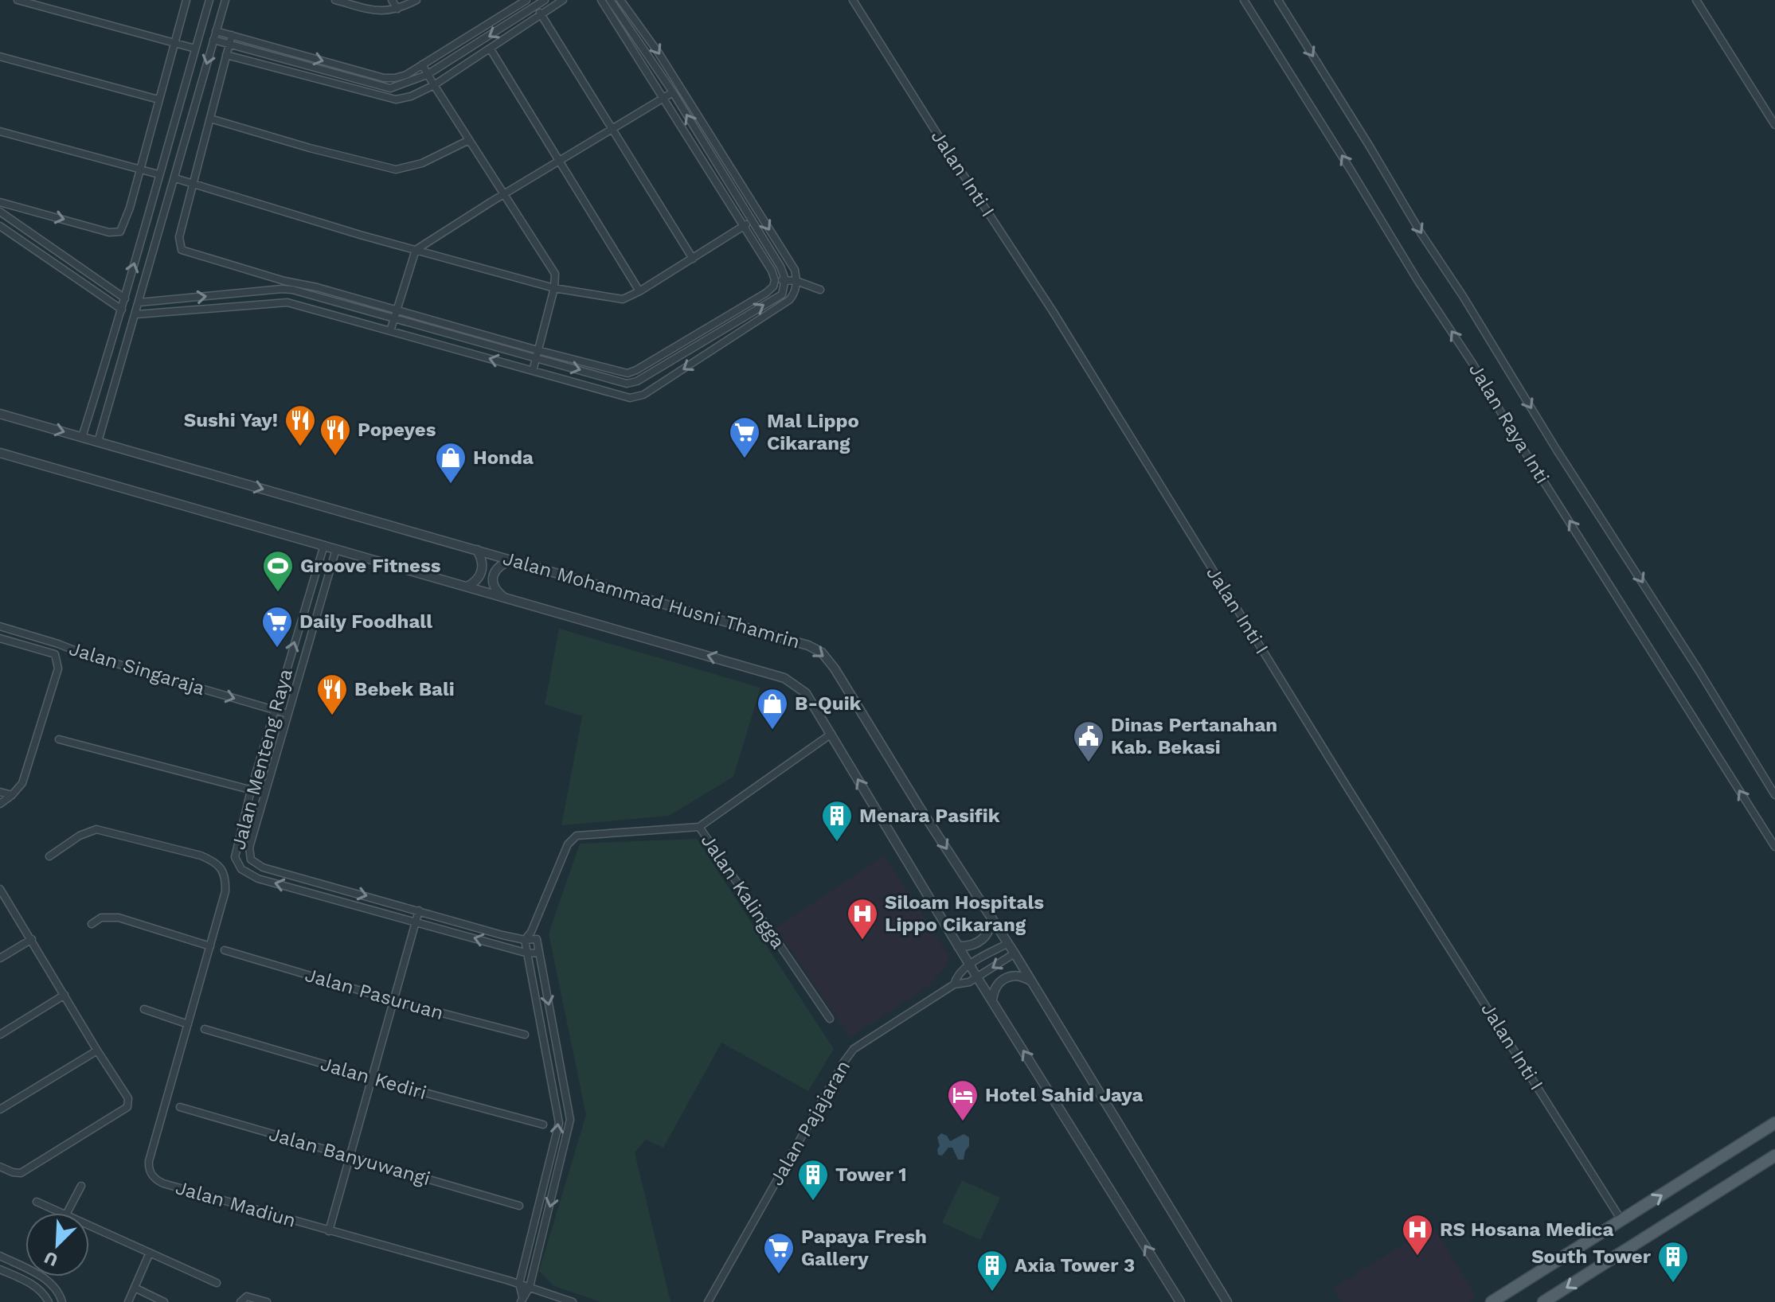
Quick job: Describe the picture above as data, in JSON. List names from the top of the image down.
{
  "streets": {
    "street": [
      "Jalan Inti I",
      "Jalan Raya Inti",
      "Jalan Mohammad Husni Thamrin",
      "Jalan Singaraja",
      "Jalan Menteng Raya",
      "Jalan Kalingga",
      "Jalan Pasuruan",
      "Jalan Kediri",
      "Jalan Pajajaran",
      "Jalan Banyuwangi",
      "Jalan Madiun"
    ]
  },
  "crossings": [
    ["Jalan Mohammad Husni Thamrin", "Jalan Menteng Raya"],
    ["Jalan Mohammad Husni Thamrin", "Jalan Pajajaran"],
    ["Jalan Singaraja", "Jalan Menteng Raya"],
    ["Jalan Menteng Raya", "Jalan Kalingga"]
  ],
  "one_way": ["Jalan Singaraja"],
  "places": {
    "restaurant": ["Sushi Yay!", "Popeyes", "Bebek Bali"],
    "supermarket": ["Mal Lippo Cikarang", "Daily Foodhall", "Papaya Fresh Gallery"],
    "shop": ["Honda", "B-Quik"],
    "sports": ["Groove Fitness"],
    "public building": ["Dinas Pertanahan Kab. Bekasi"],
    "building": [
      "Menara Pasifik",
      "Tower 1",
      "South Tower",
      "Axia Tower 3"
    ],
    "hospital": ["Siloam Hospitals Lippo Cikarang", "RS Hosana Medica"],
    "hotel": ["Hotel Sahid Jaya"]
  },
  "north": "bottom left"
}
